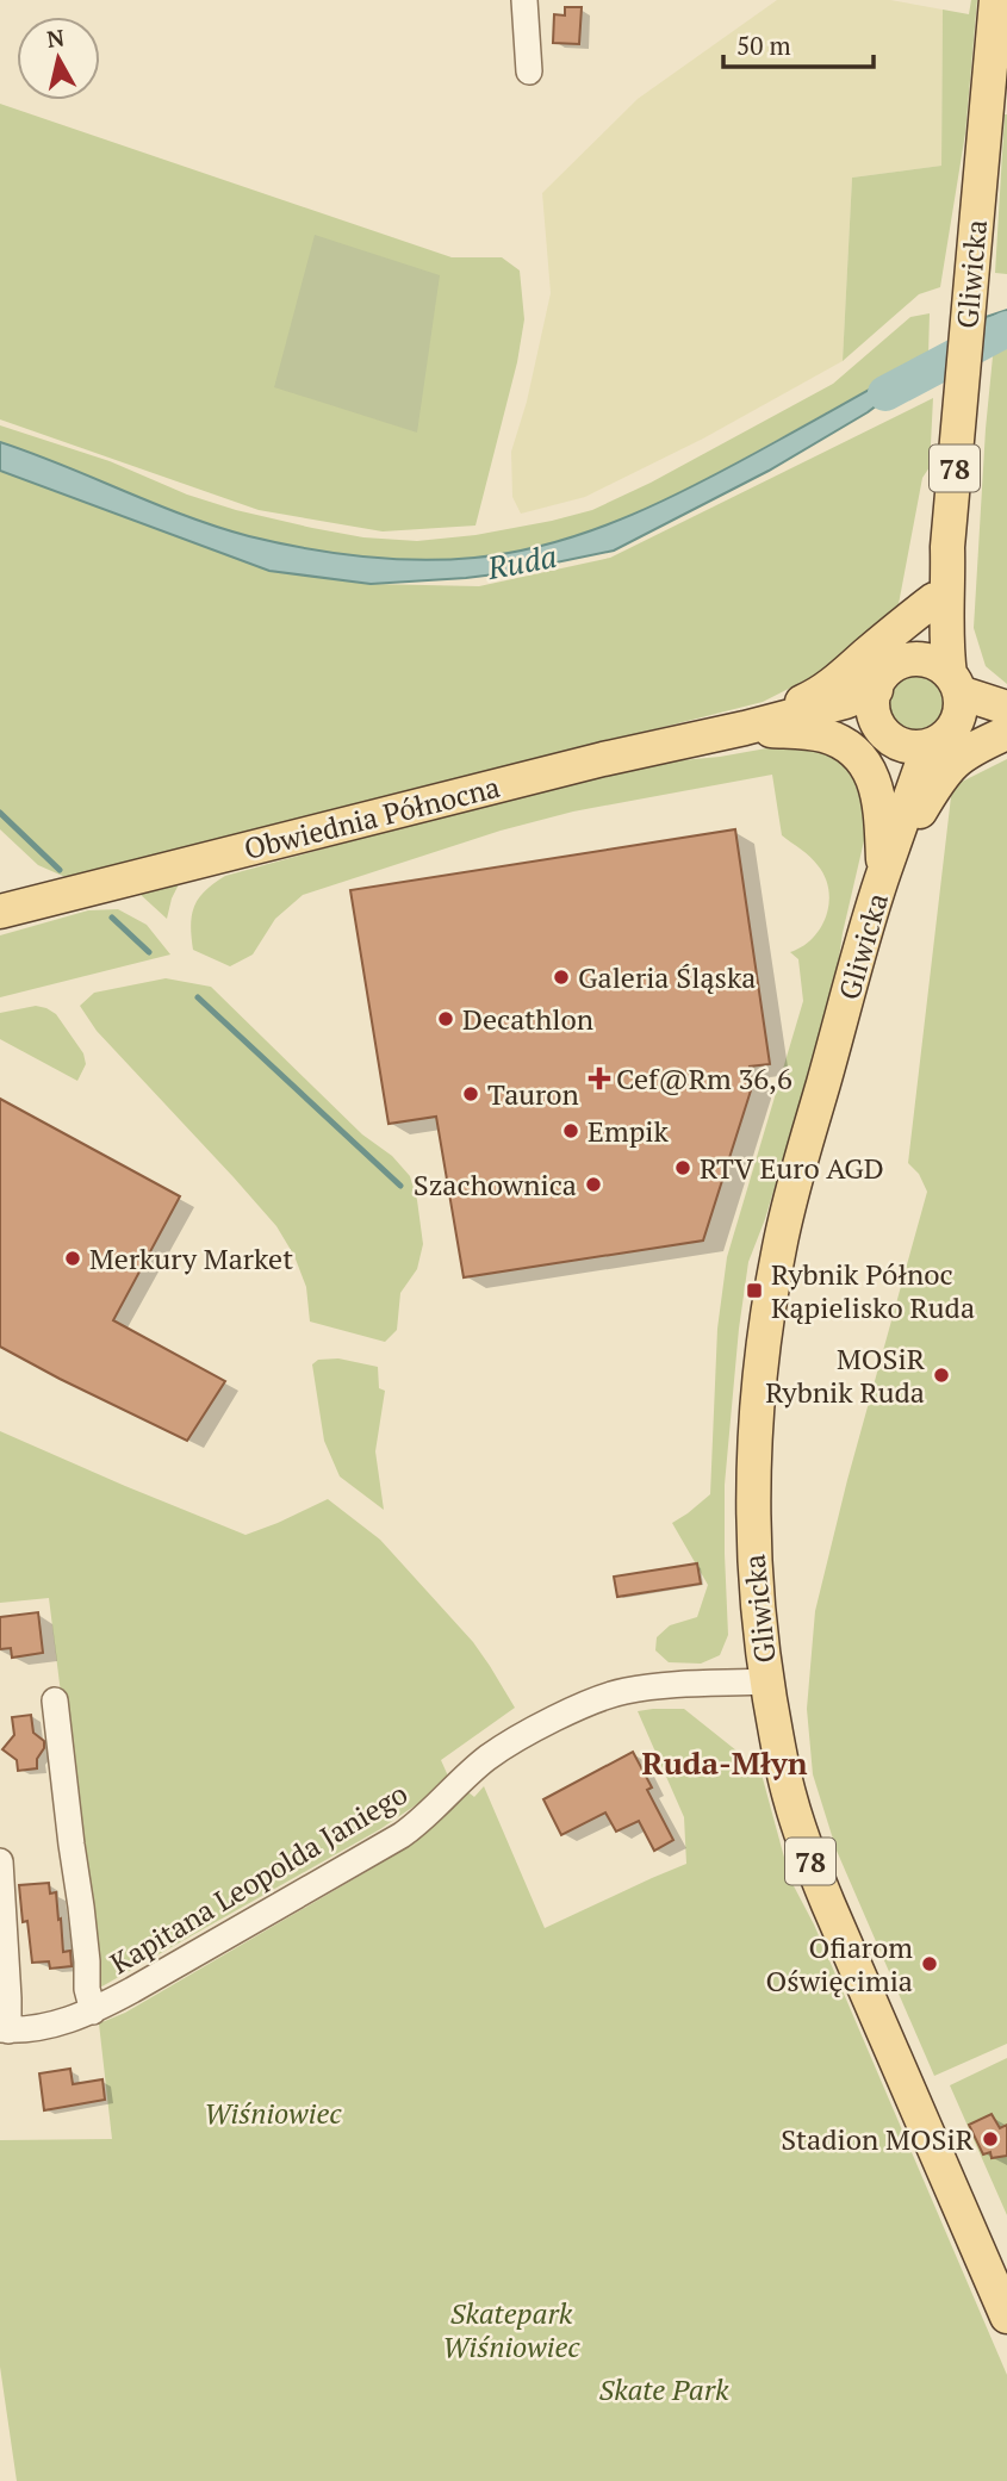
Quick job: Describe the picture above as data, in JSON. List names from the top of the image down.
{
  "streets": {
    "main road": ["Gliwicka", "78", "Obwiednia Północna"],
    "street": ["Kapitana Leopolda Janiego"]
  },
  "crossings": [
    ["Gliwicka", "78"],
    ["Gliwicka", "Obwiednia Północna"],
    ["Gliwicka", "Kapitana Leopolda Janiego"],
    ["78", "Obwiednia Północna"]
  ],
  "districts": ["Ruda-Młyn"],
  "water": ["Ruda"],
  "parks": ["Wiśniowiec", "Skatepark Wiśniowiec", "Skate Park"],
  "places": {
    "other": [
      "Galeria Śląska",
      "Decathlon",
      "Tauron",
      "Empik",
      "RTV Euro AGD",
      "Szachownica",
      "Merkury Market",
      "MOSiR Rybnik Ruda",
      "Ofiarom Oświęcimia",
      "Stadion MOSiR"
    ],
    "health": ["Cef@Rm 36,6"],
    "transit": ["Rybnik Północ Kąpielisko Ruda"]
  },
  "scale_bar": "50 m",
  "north": "top"
}
